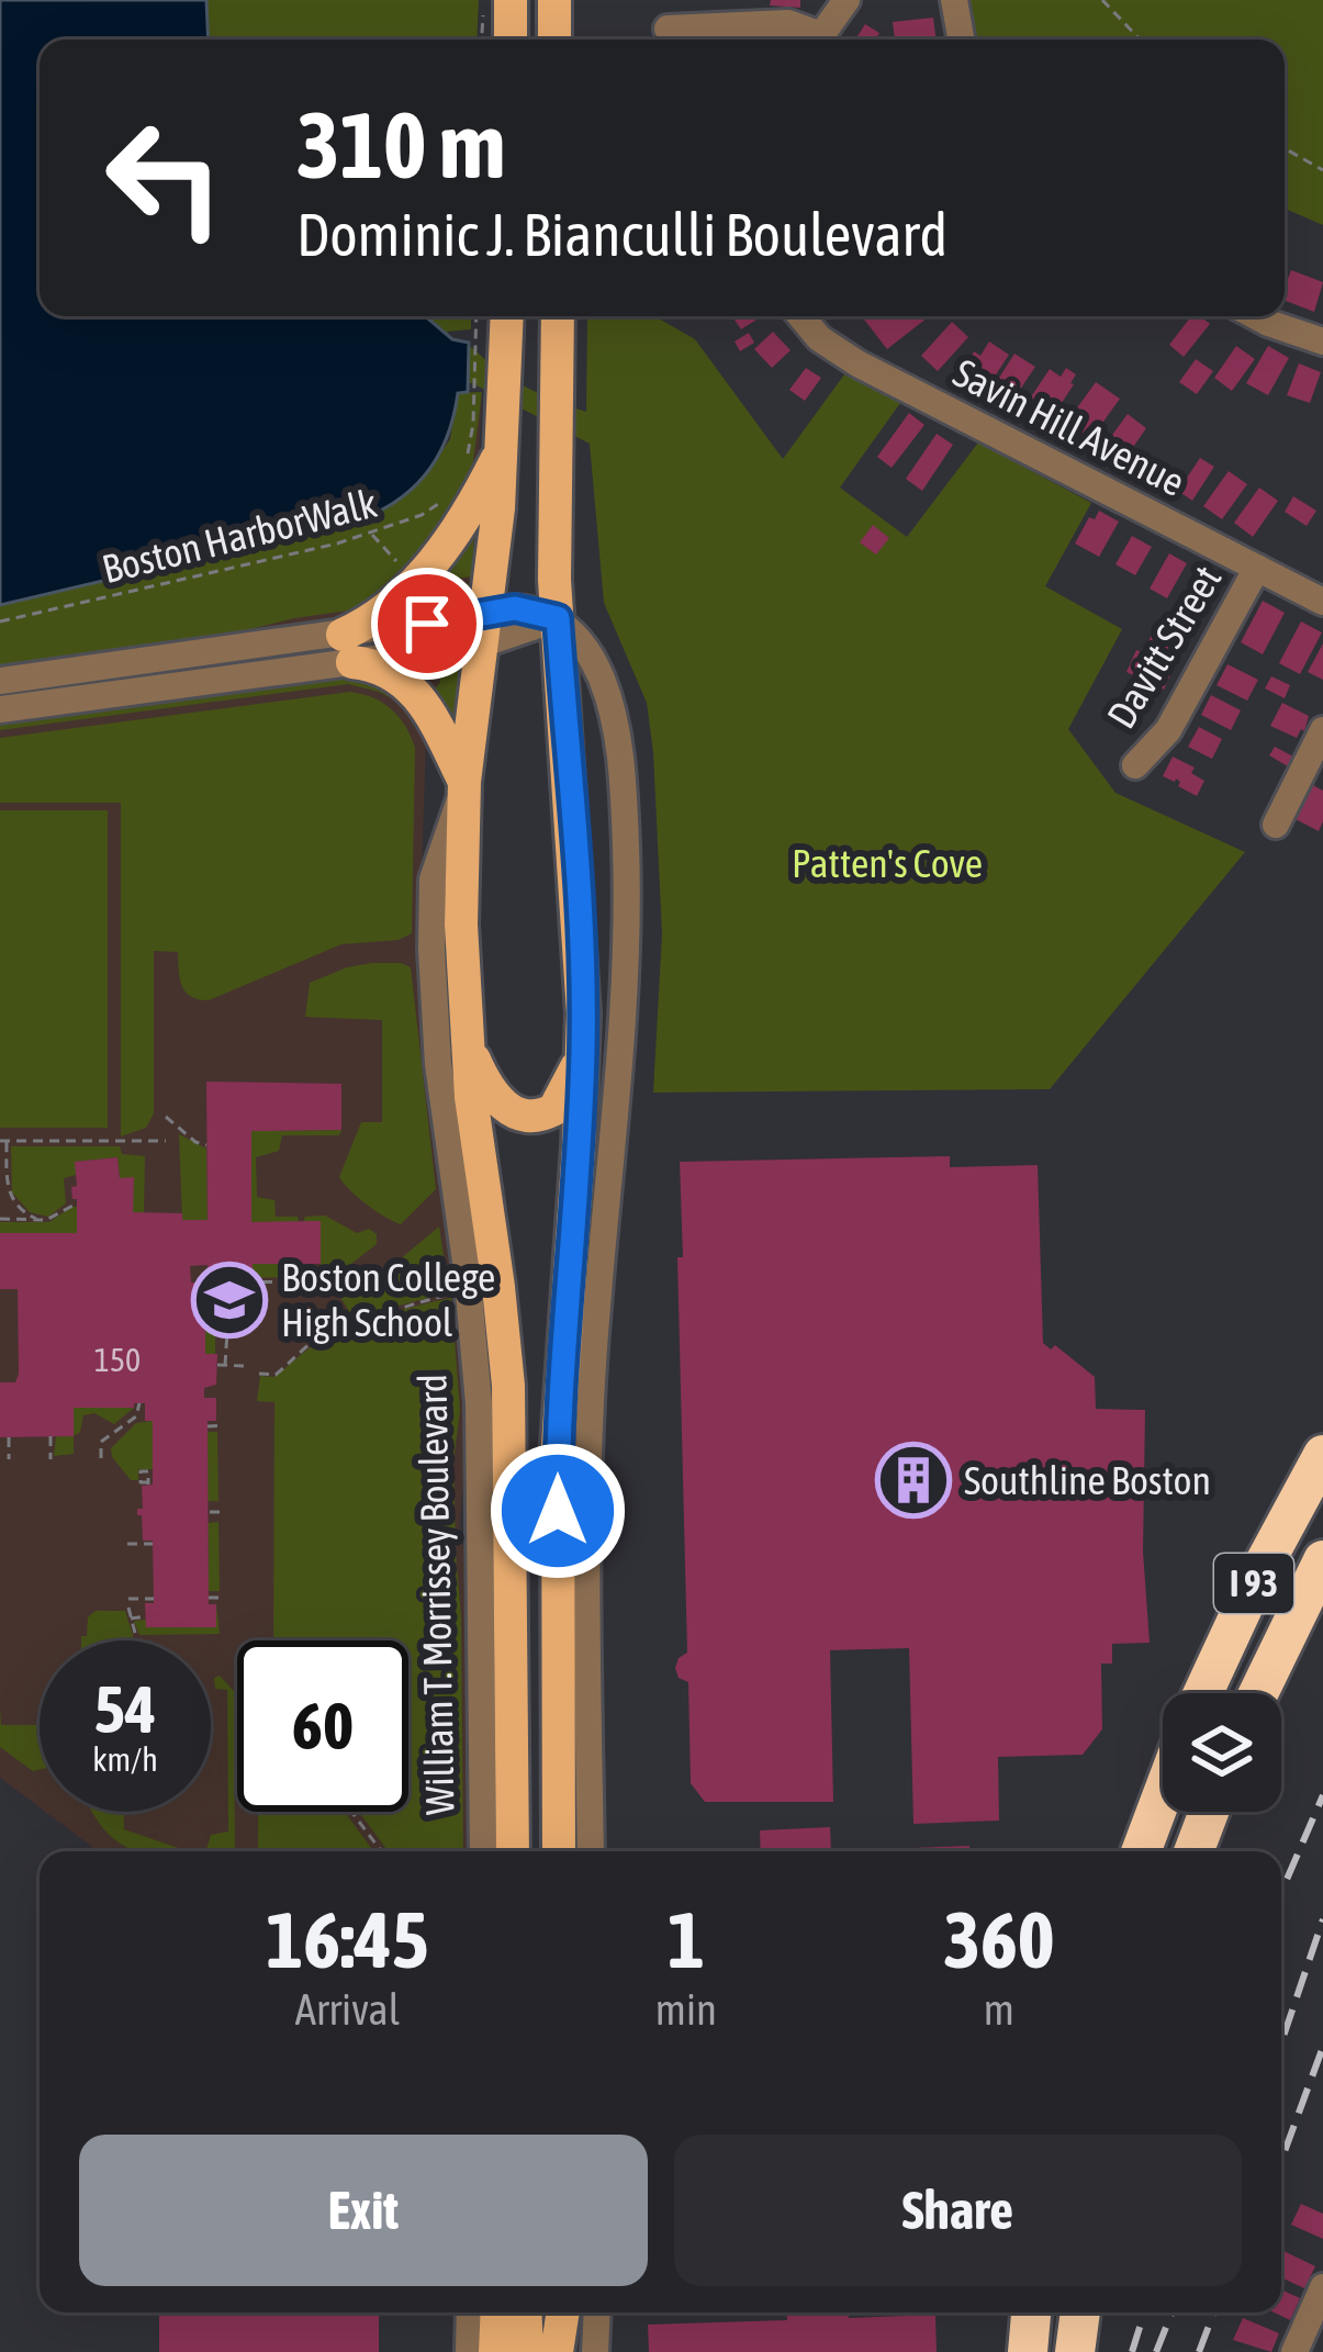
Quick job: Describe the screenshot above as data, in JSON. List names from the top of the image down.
{
  "streets": {
    "highway": ["I 93"],
    "main road": ["William T. Morrissey Boulevard"],
    "street": ["Savin Hill Avenue", "Davitt Street"],
    "path": ["Boston HarborWalk"]
  },
  "crossings": [
    ["Savin Hill Avenue", "Davitt Street"]
  ],
  "parks": ["Patten's Cove"],
  "places": {
    "school or university": ["Boston College High School"],
    "building": ["Southline Boston"]
  },
  "house_numbers": ["150"],
  "page": {
    "turn": ["310 m", "Dominic J. Bianculli Boulevard"],
    "speed": "54 km/h",
    "limit": "60",
    "eta": [
      "16:45",
      "Arrival",
      "1",
      "min",
      "360",
      "m"
    ],
    "buttons": ["Exit", "Share"]
  }
}
